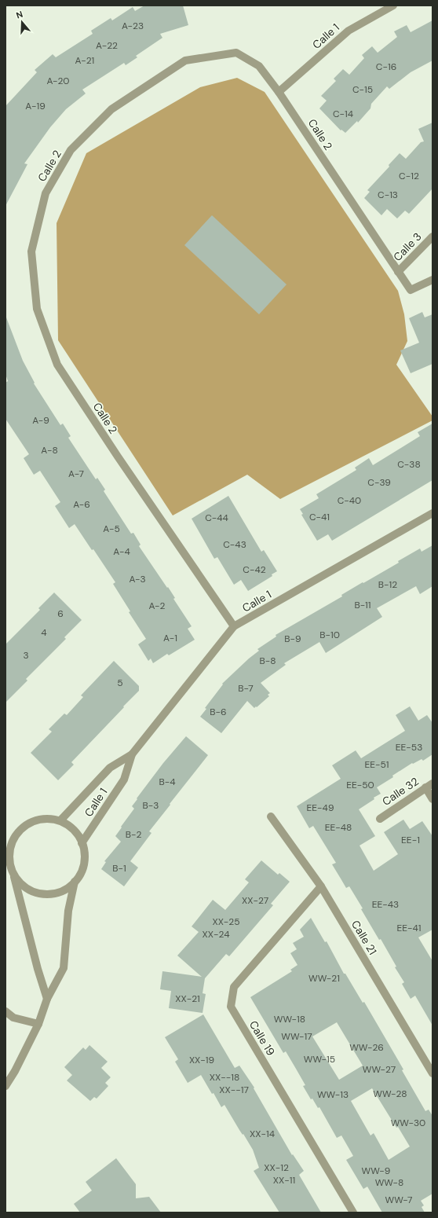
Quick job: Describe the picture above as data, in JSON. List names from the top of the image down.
{
  "streets": {
    "street": [
      "Calle 1",
      "Calle 2",
      "Calle 3",
      "Calle 32",
      "Calle 21",
      "Calle 19"
    ]
  },
  "crossings": [
    ["Calle 1", "Calle 2"],
    ["Calle 2", "Calle 3"],
    ["Calle 21", "Calle 19"]
  ],
  "house_numbers": [
    "A-23",
    "A-22",
    "A-21",
    "C-16",
    "A-20",
    "C-15",
    "A-19",
    "C-14",
    "C-12",
    "C-13",
    "A-9",
    "A-8",
    "C-38",
    "A-7",
    "C-39",
    "C-40",
    "A-6",
    "C-41",
    "C-44",
    "A-5",
    "C-43",
    "A-4",
    "C-42",
    "A-3",
    "B-12",
    "B-11",
    "A-2",
    "6",
    "4",
    "B-10",
    "A-1",
    "B-9",
    "3",
    "B-8",
    "5",
    "B-7",
    "B-6",
    "EE-53",
    "EE-51",
    "B-4",
    "EE-50",
    "B-3",
    "EE-49",
    "EE-48",
    "B-2",
    "EE-1",
    "B-1",
    "XX-27",
    "EE-43",
    "XX-25",
    "EE-41",
    "XX-24",
    "WW-21",
    "XX-21",
    "WW-18",
    "WW-17",
    "WW-26",
    "WW-15",
    "XX-19",
    "WW-27",
    "XX--18",
    "XX--17",
    "WW-28",
    "WW-13",
    "WW-30",
    "XX-14",
    "XX-12",
    "WW-9",
    "XX-11",
    "WW-8",
    "WW-7"
  ],
  "north": "top"
}
